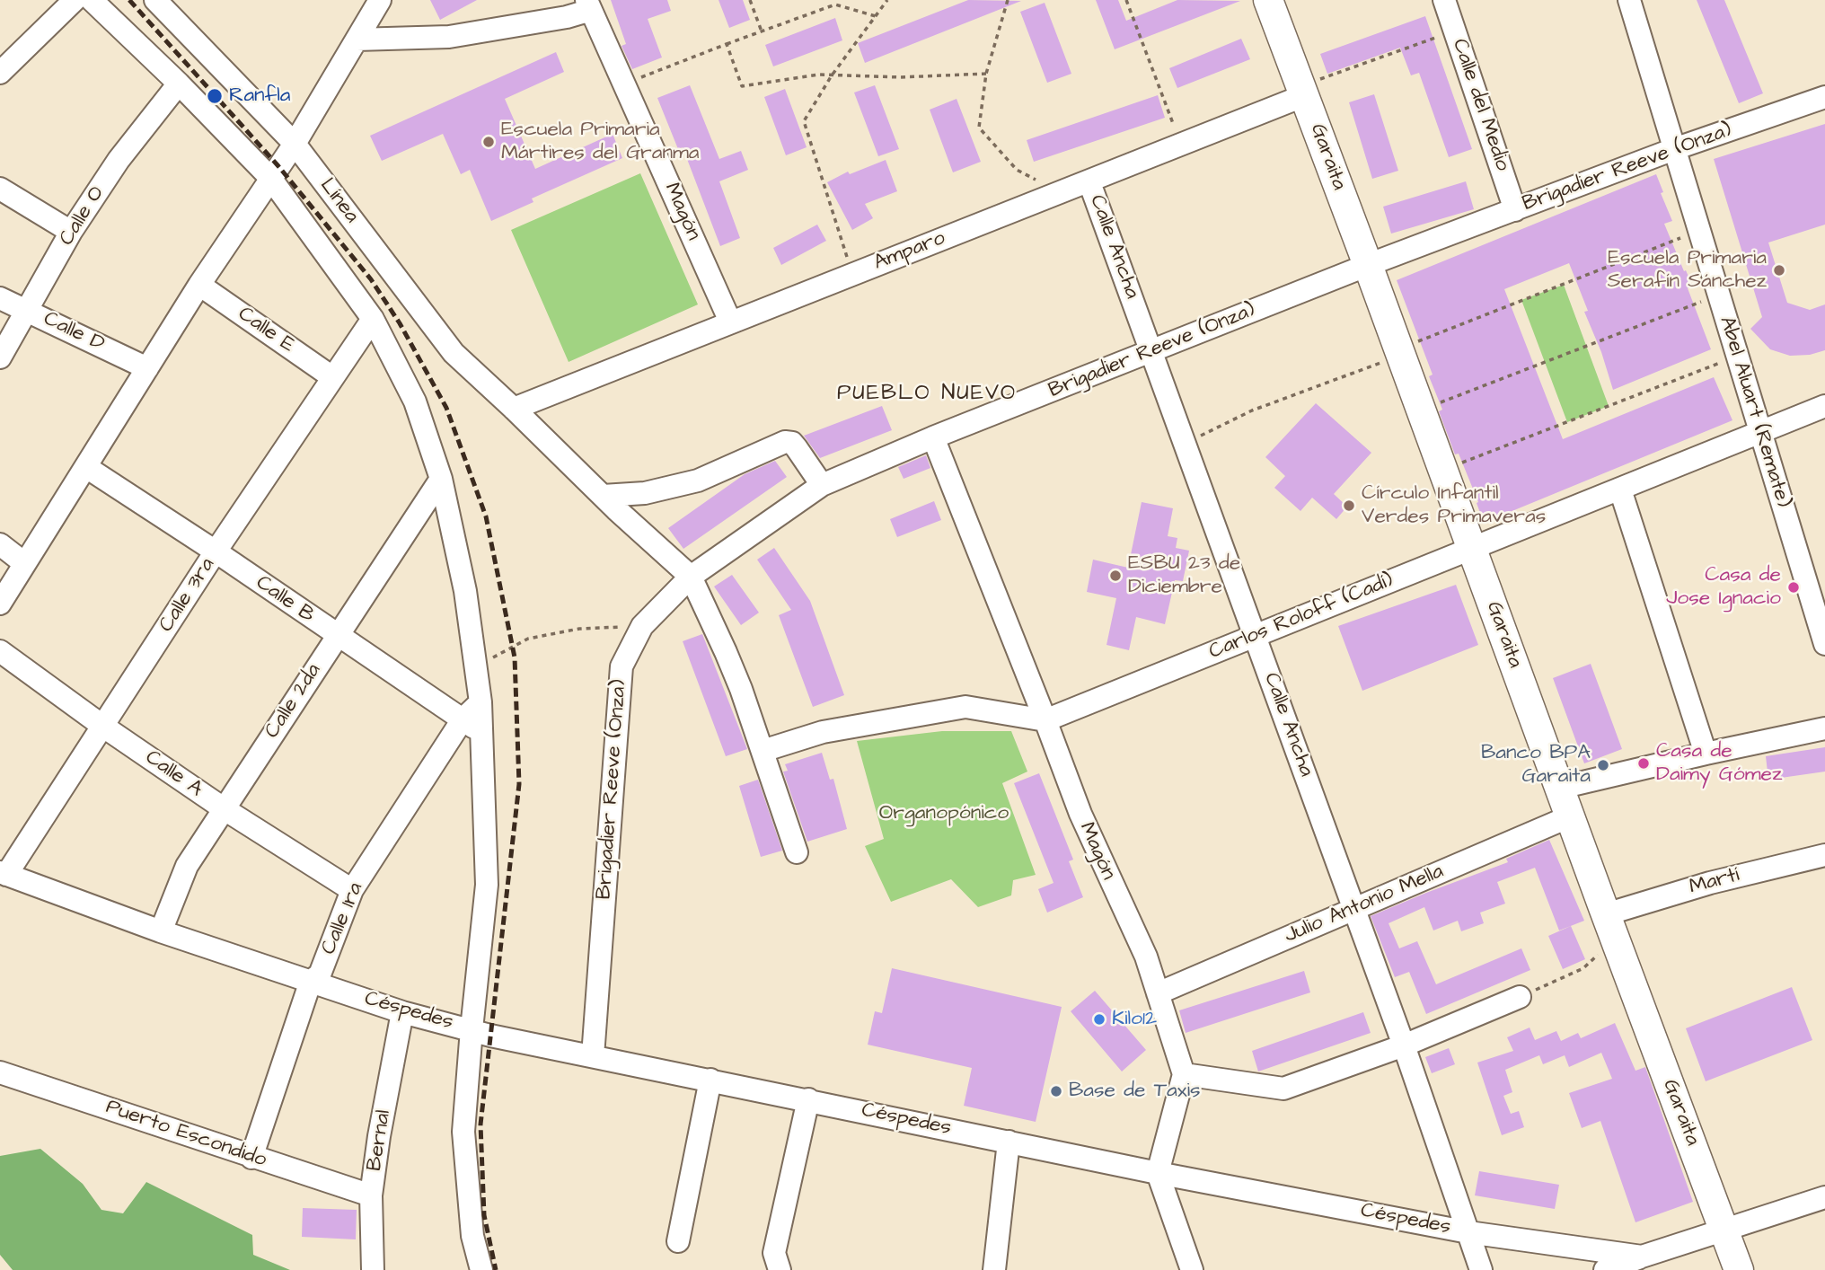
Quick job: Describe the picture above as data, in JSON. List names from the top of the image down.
{
  "streets": {
    "main road": ["Garaita"],
    "street": [
      "Calle del Medio",
      "Brigadier Reeve (Onza)",
      "Línea",
      "Magón",
      "Calle O",
      "Calle Ancha",
      "Amparo",
      "Calle E",
      "Calle D",
      "Abel Aluart (Remate)",
      "Calle 3ra",
      "Calle B",
      "Carlos Roloff (Cadí)",
      "Calle 2da",
      "Calle A",
      "Martí",
      "Julio Antonio Mella",
      "Calle 1ra",
      "Céspedes",
      "Puerto Escondido",
      "Bernal"
    ]
  },
  "crossings": [
    ["Calle del Medio", "Brigadier Reeve (Onza)"],
    ["Garaita", "Brigadier Reeve (Onza)"],
    ["Garaita", "Amparo"],
    ["Garaita", "Carlos Roloff (Cadí)"],
    ["Garaita", "Martí"],
    ["Garaita", "Julio Antonio Mella"],
    ["Garaita", "Céspedes"],
    ["Brigadier Reeve (Onza)", "Línea"],
    ["Brigadier Reeve (Onza)", "Magón"],
    ["Brigadier Reeve (Onza)", "Calle Ancha"],
    ["Brigadier Reeve (Onza)", "Abel Aluart (Remate)"],
    ["Brigadier Reeve (Onza)", "Céspedes"],
    ["Línea", "Amparo"],
    ["Magón", "Amparo"],
    ["Magón", "Carlos Roloff (Cadí)"],
    ["Magón", "Julio Antonio Mella"],
    ["Calle O", "Calle D"],
    ["Calle Ancha", "Amparo"],
    ["Calle Ancha", "Carlos Roloff (Cadí)"],
    ["Calle Ancha", "Julio Antonio Mella"],
    ["Calle Ancha", "Céspedes"],
    ["Calle E", "Calle 3ra"],
    ["Abel Aluart (Remate)", "Carlos Roloff (Cadí)"],
    ["Calle 3ra", "Calle B"],
    ["Calle 3ra", "Calle A"],
    ["Calle 3ra", "Céspedes"],
    ["Calle B", "Calle 2da"],
    ["Calle B", "Calle 1ra"],
    ["Calle 2da", "Calle A"],
    ["Calle 2da", "Céspedes"],
    ["Calle A", "Calle 1ra"],
    ["Calle 1ra", "Céspedes"],
    ["Calle 1ra", "Puerto Escondido"],
    ["Céspedes", "Bernal"],
    ["Puerto Escondido", "Bernal"]
  ],
  "districts": ["PUEBLO NUEVO"],
  "parks": ["Organopónico"],
  "places": [
    "Ranfla",
    "Escuela Primaria Mártires del Granma",
    "Escuela Primaria Serafín Sánchez",
    "Círculo Infantil Verdes Primaveras",
    "ESBU 23 de Diciembre",
    "Casa de Jose Ignacio",
    "Casa de Daimy Gómez",
    "Banco BPA Garaita",
    "Kilo12",
    "Base de Taxis"
  ]
}
